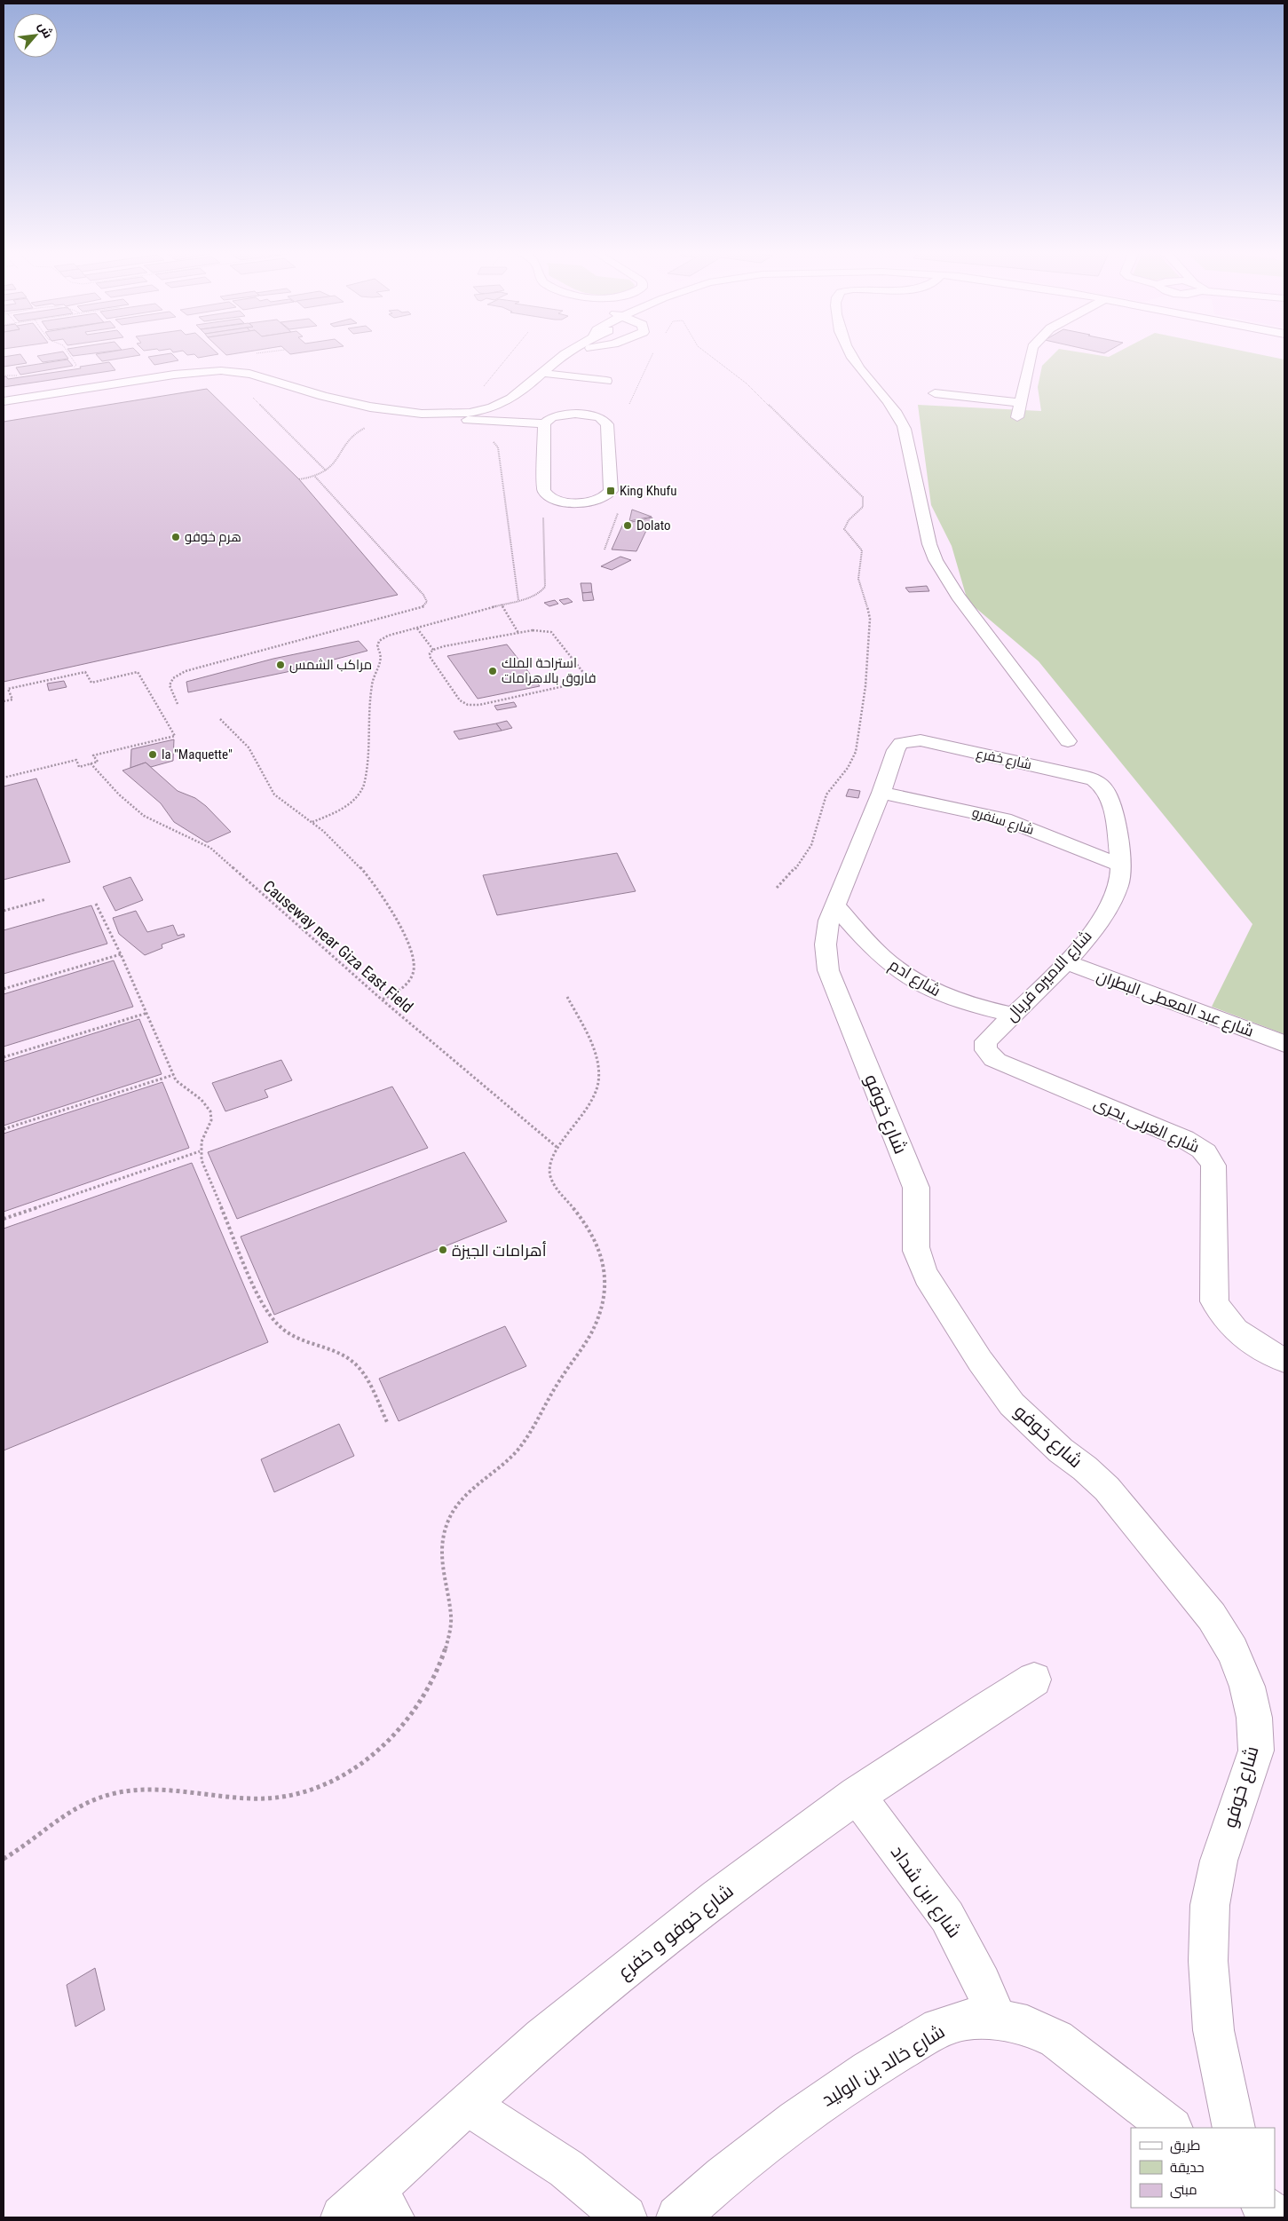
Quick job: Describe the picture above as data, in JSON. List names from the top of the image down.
{
  "streets": {
    "street": [
      "شارع خفرع",
      "شارع سنفرو",
      "شارع الاميره فريال",
      "شارع ادم",
      "شارع عبد المعطى البطران",
      "شارع خوفو",
      "شارع الغربى بحرى",
      "شارع ابن شداد",
      "شارع خوفو و خفرع",
      "شارع خالد بن الوليد"
    ],
    "path": ["Causeway near Giza East Field"]
  },
  "crossings": [
    ["شارع خفرع", "شارع الاميره فريال"],
    ["شارع خفرع", "شارع خوفو"],
    ["شارع سنفرو", "شارع الاميره فريال"],
    ["شارع سنفرو", "شارع خوفو"],
    ["شارع الاميره فريال", "شارع ادم"],
    ["شارع الاميره فريال", "شارع عبد المعطى البطران"],
    ["شارع الاميره فريال", "شارع الغربى بحرى"],
    ["شارع ادم", "شارع خوفو"],
    ["شارع ابن شداد", "شارع خوفو و خفرع"],
    ["شارع ابن شداد", "شارع خالد بن الوليد"]
  ],
  "places": {
    "transit": ["King Khufu"],
    "other": [
      "Dolato",
      "هرم خوفو",
      "مراكب الشمس",
      "استراحة الملك فاروق بالاهرامات",
      "la \"Maquette\"",
      "أهرامات الجيزة"
    ]
  },
  "legend": ["طريق", "حديقة", "مبنى"],
  "north": "top right"
}
